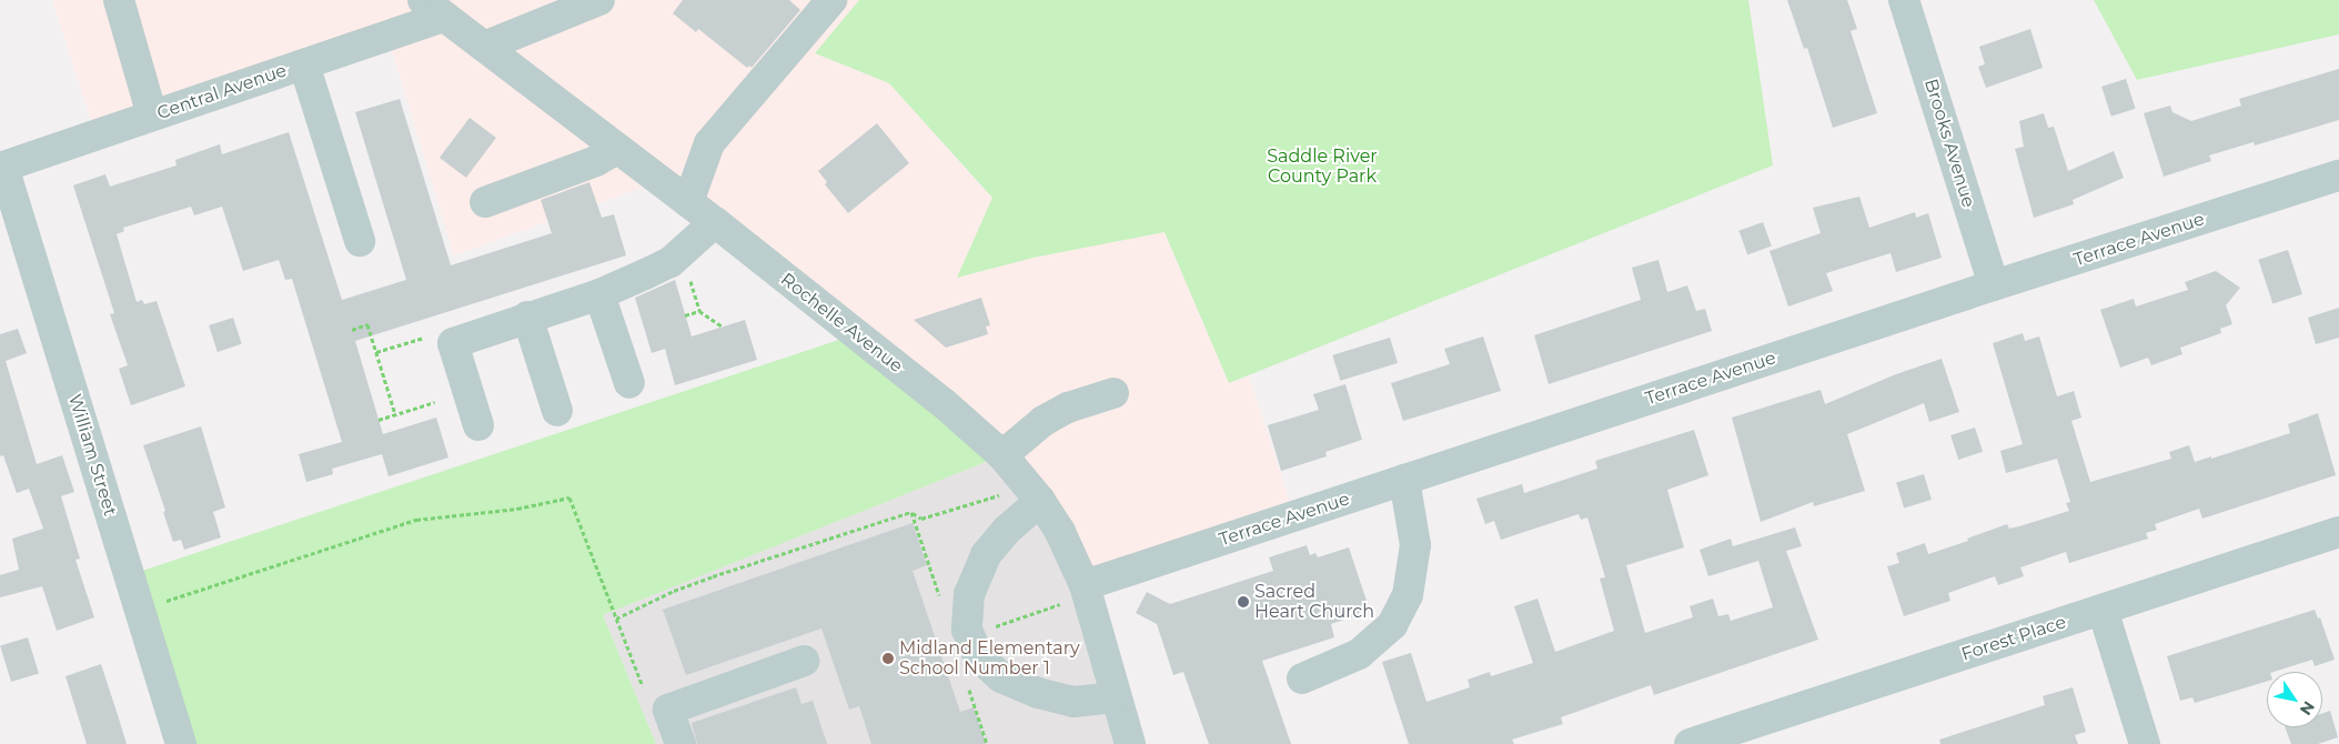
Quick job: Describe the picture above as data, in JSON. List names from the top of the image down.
{
  "streets": {
    "street": [
      "Central Avenue",
      "Brooks Avenue",
      "Terrace Avenue",
      "Rochelle Avenue",
      "William Street",
      "Forest Place"
    ]
  },
  "crossings": [
    ["Central Avenue", "Rochelle Avenue"],
    ["Central Avenue", "William Street"],
    ["Brooks Avenue", "Terrace Avenue"],
    ["Terrace Avenue", "Rochelle Avenue"]
  ],
  "parks": ["Saddle River County Park"],
  "places": ["Sacred Heart Church", "Midland Elementary School Number 1"],
  "north": "bottom right"
}
